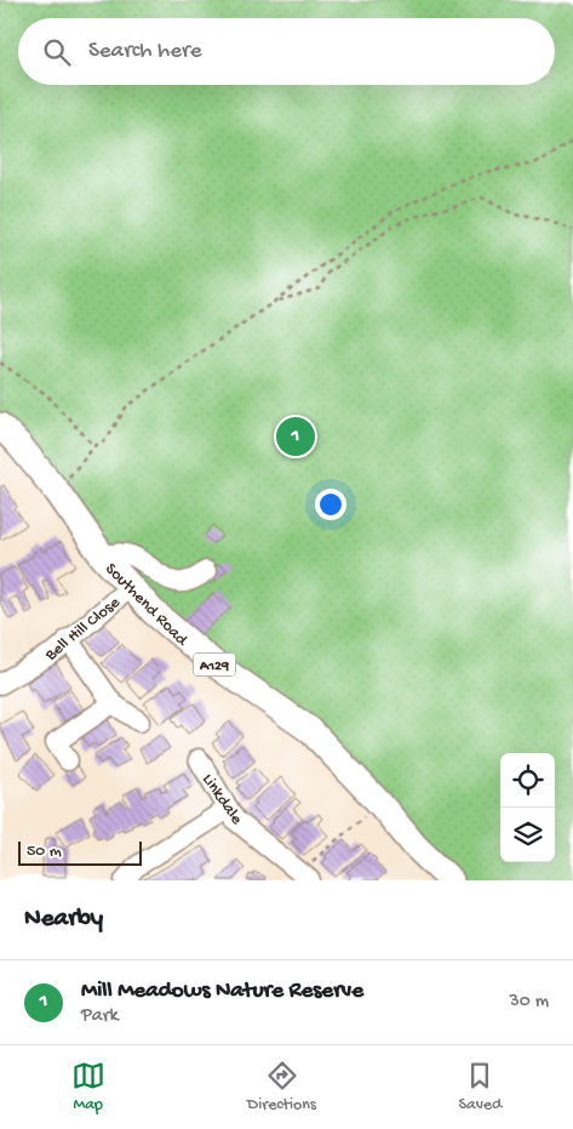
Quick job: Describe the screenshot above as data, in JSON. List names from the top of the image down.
{
  "streets": {
    "main road": ["Southend Road", "A129"],
    "street": ["Bell Hill Close", "Linkdale"]
  },
  "crossings": [
    ["Southend Road", "Bell Hill Close"]
  ],
  "scale_bar": "50 m",
  "page": {
    "search": "Search here",
    "pins": "1",
    "scale": "50 m",
    "heading": "Nearby",
    "list": [
      {
        "mark": "1",
        "name": "Mill Meadows Nature Reserve",
        "note": "Park",
        "value": "30 m"
      }
    ],
    "nav": ["Map", "Directions", "Saved"]
  }
}
